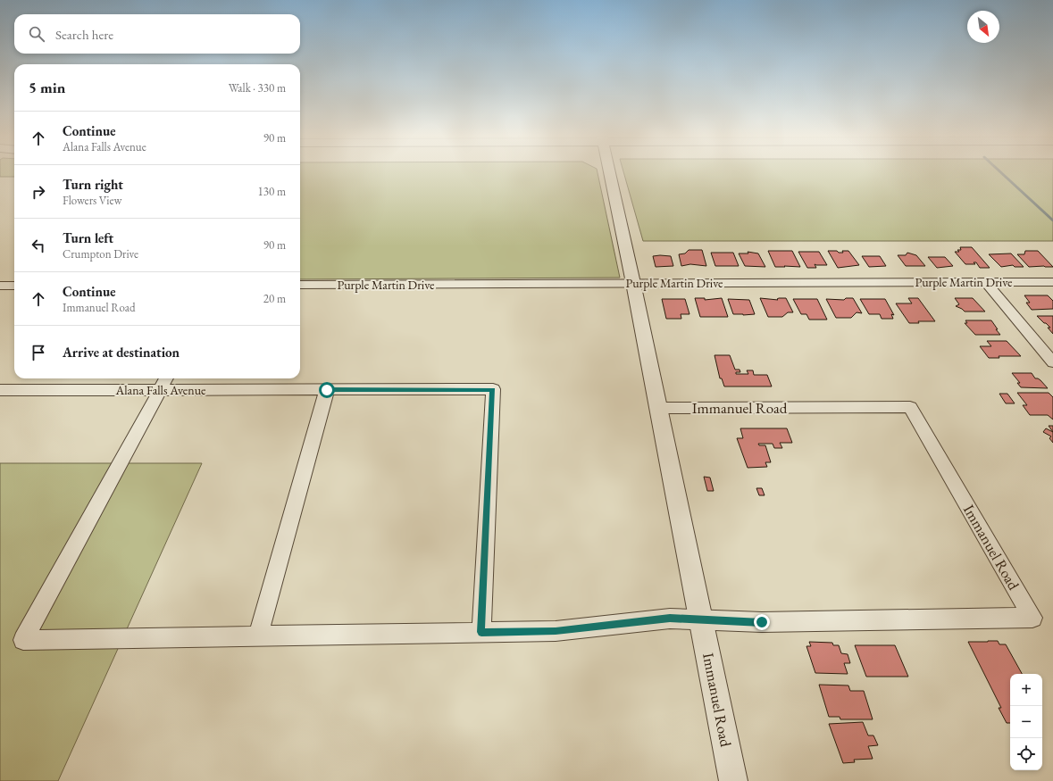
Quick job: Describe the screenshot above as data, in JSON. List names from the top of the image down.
{
  "streets": {
    "street": ["Purple Martin Drive", "Alana Falls Avenue", "Immanuel Road"]
  },
  "crossings": [
    ["Purple Martin Drive", "Immanuel Road"]
  ],
  "north": "bottom right",
  "page": {
    "search": "Search here",
    "heading": ["5 min", "Walk · 330 m"],
    "list": [
      ["Continue", "Alana Falls Avenue", "90 m"],
      ["Turn right", "Flowers View", "130 m"],
      ["Turn left", "Crumpton Drive", "90 m"],
      ["Continue", "Immanuel Road", "20 m"],
      "Arrive at destination"
    ],
    "map_buttons": ["+", "−"]
  }
}
